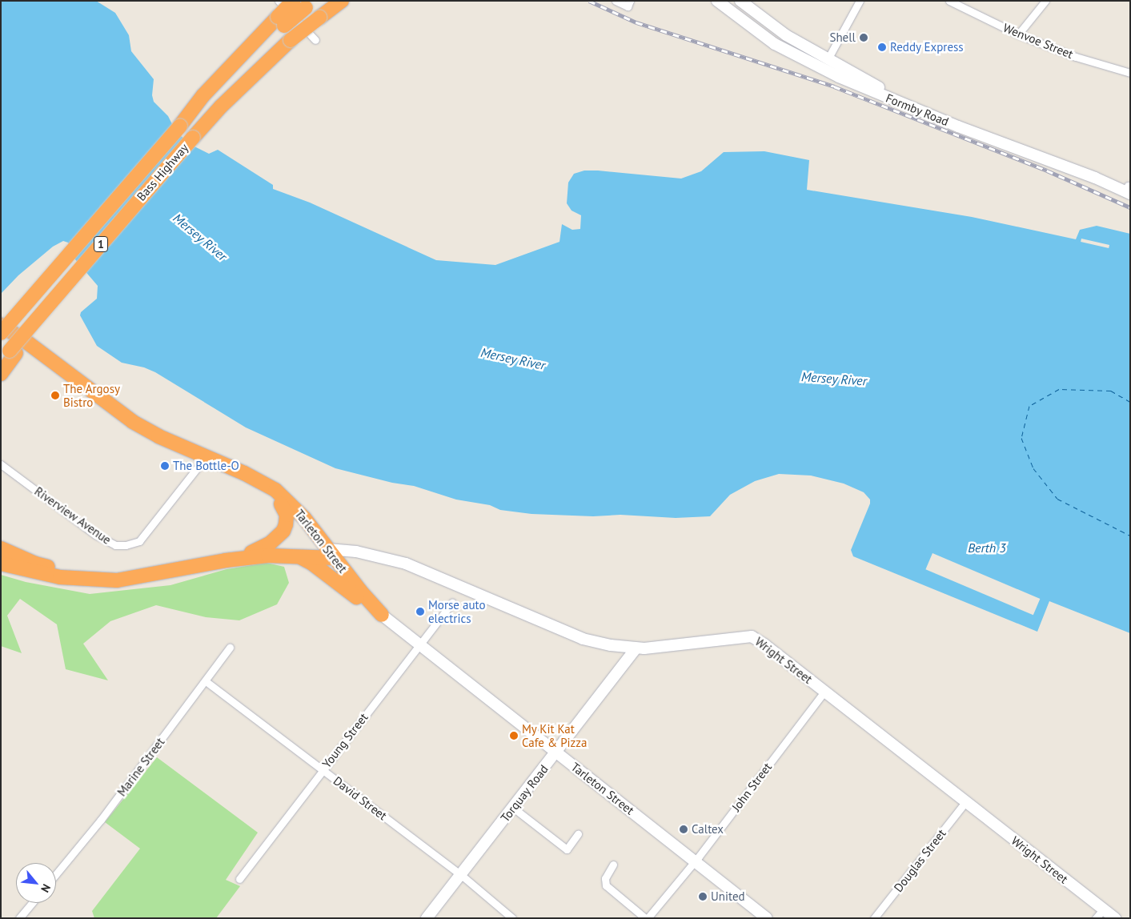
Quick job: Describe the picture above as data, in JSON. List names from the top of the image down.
{
  "streets": {
    "highway": ["Bass Highway", "1", "Tarleton Street"],
    "main road": ["Formby Road", "Wright Street", "Torquay Road"],
    "street": [
      "Wenvoe Street",
      "Riverview Avenue",
      "Young Street",
      "Marine Street",
      "John Street",
      "David Street",
      "Douglas Street"
    ]
  },
  "crossings": [
    ["Bass Highway", "Tarleton Street"],
    ["Riverview Avenue", "Tarleton Street"],
    ["Tarleton Street", "Wright Street"],
    ["Tarleton Street", "Young Street"],
    ["Tarleton Street", "John Street"],
    ["Tarleton Street", "Torquay Road"],
    ["Wright Street", "John Street"],
    ["Wright Street", "Torquay Road"],
    ["Wright Street", "Douglas Street"],
    ["Young Street", "David Street"],
    ["Marine Street", "David Street"],
    ["Torquay Road", "David Street"]
  ],
  "water": ["Mersey River", "Berth 3"],
  "places": [
    "Shell",
    "Reddy Express",
    "The Argosy Bistro",
    "The Bottle-O",
    "Morse auto electrics",
    "My Kit Kat Cafe & Pizza",
    "Caltex",
    "United"
  ],
  "north": "bottom right"
}
